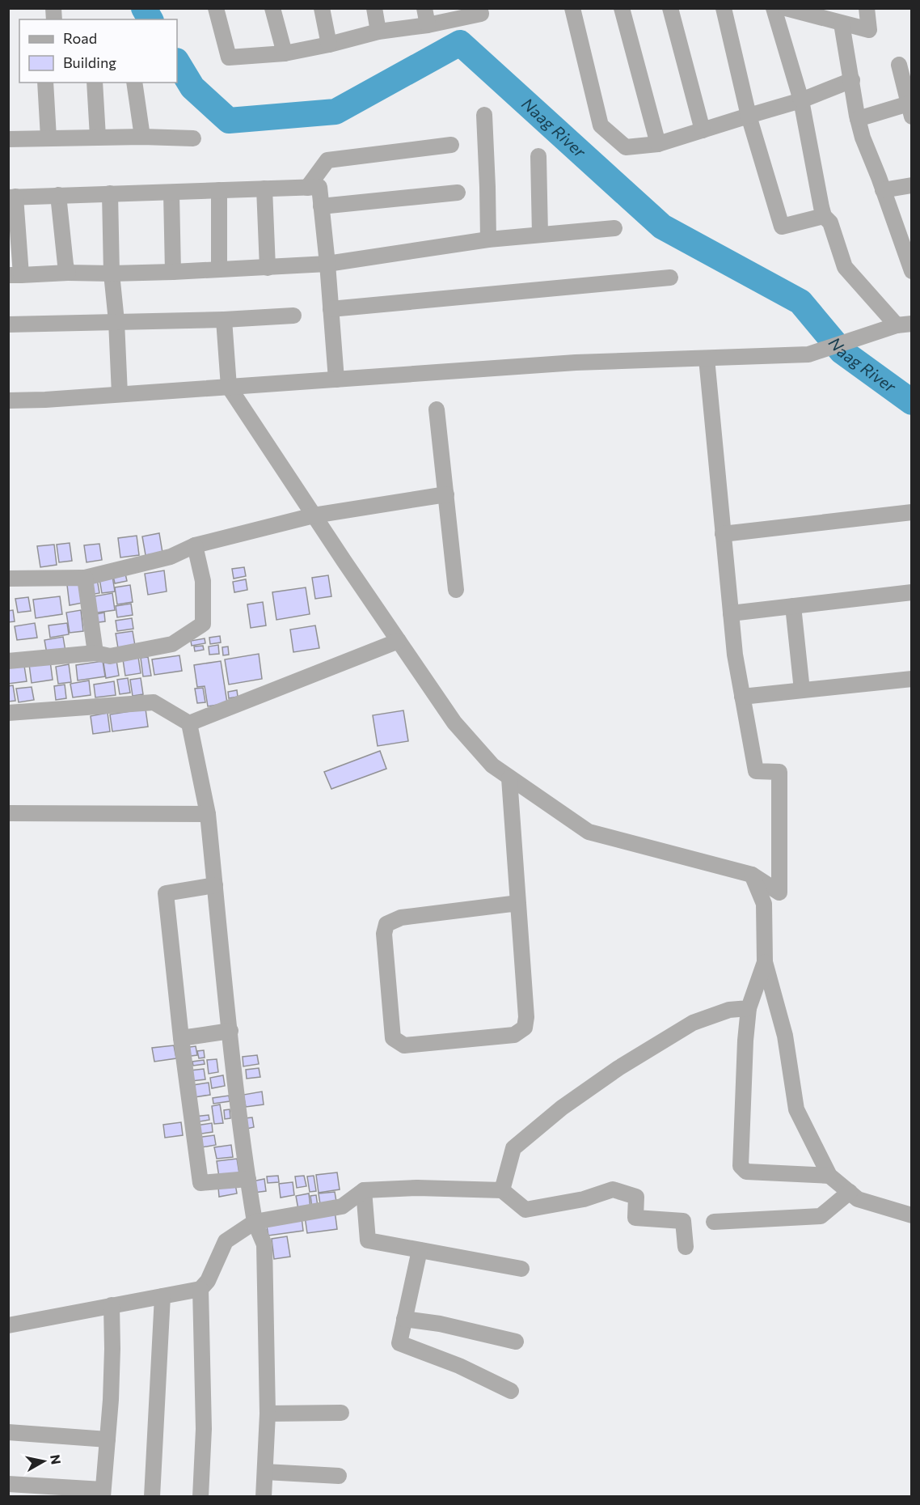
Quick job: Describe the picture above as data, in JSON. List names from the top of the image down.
{
  "water": ["Naag River"],
  "legend": ["Road", "Building"],
  "north": "right"
}
